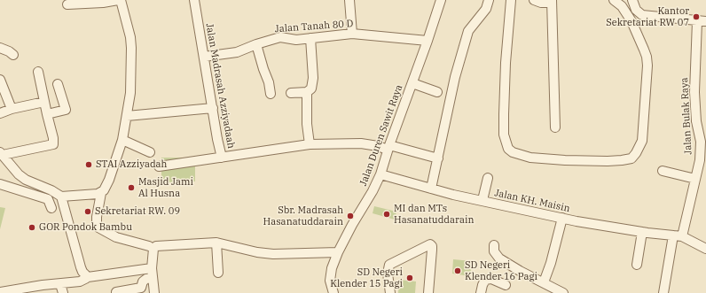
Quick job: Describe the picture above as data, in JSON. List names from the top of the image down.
{
  "streets": {
    "street": [
      "Jalan Tanah 80 D",
      "Jalan Madrasah Azziyadaah",
      "Jalan Bulak Raya",
      "Jalan Duren Sawit Raya",
      "Jalan KH. Maisin"
    ]
  },
  "crossings": [
    ["Jalan Tanah 80 D", "Jalan Madrasah Azziyadaah"],
    ["Jalan Tanah 80 D", "Jalan Duren Sawit Raya"],
    ["Jalan Madrasah Azziyadaah", "Jalan Duren Sawit Raya"],
    ["Jalan Bulak Raya", "Jalan KH. Maisin"],
    ["Jalan Duren Sawit Raya", "Jalan KH. Maisin"]
  ],
  "places": [
    "Kantor Sekretariat RW 07",
    "STAI Azziyadah",
    "Masjid Jami Al Husna",
    "Sekretariat RW. 09",
    "MI dan MTs Hasanatuddarain",
    "Sbr. Madrasah Hasanatuddarain",
    "GOR Pondok Bambu",
    "SD Negeri Klender 16 Pagi",
    "SD Negeri Klender 15 Pagi"
  ]
}
